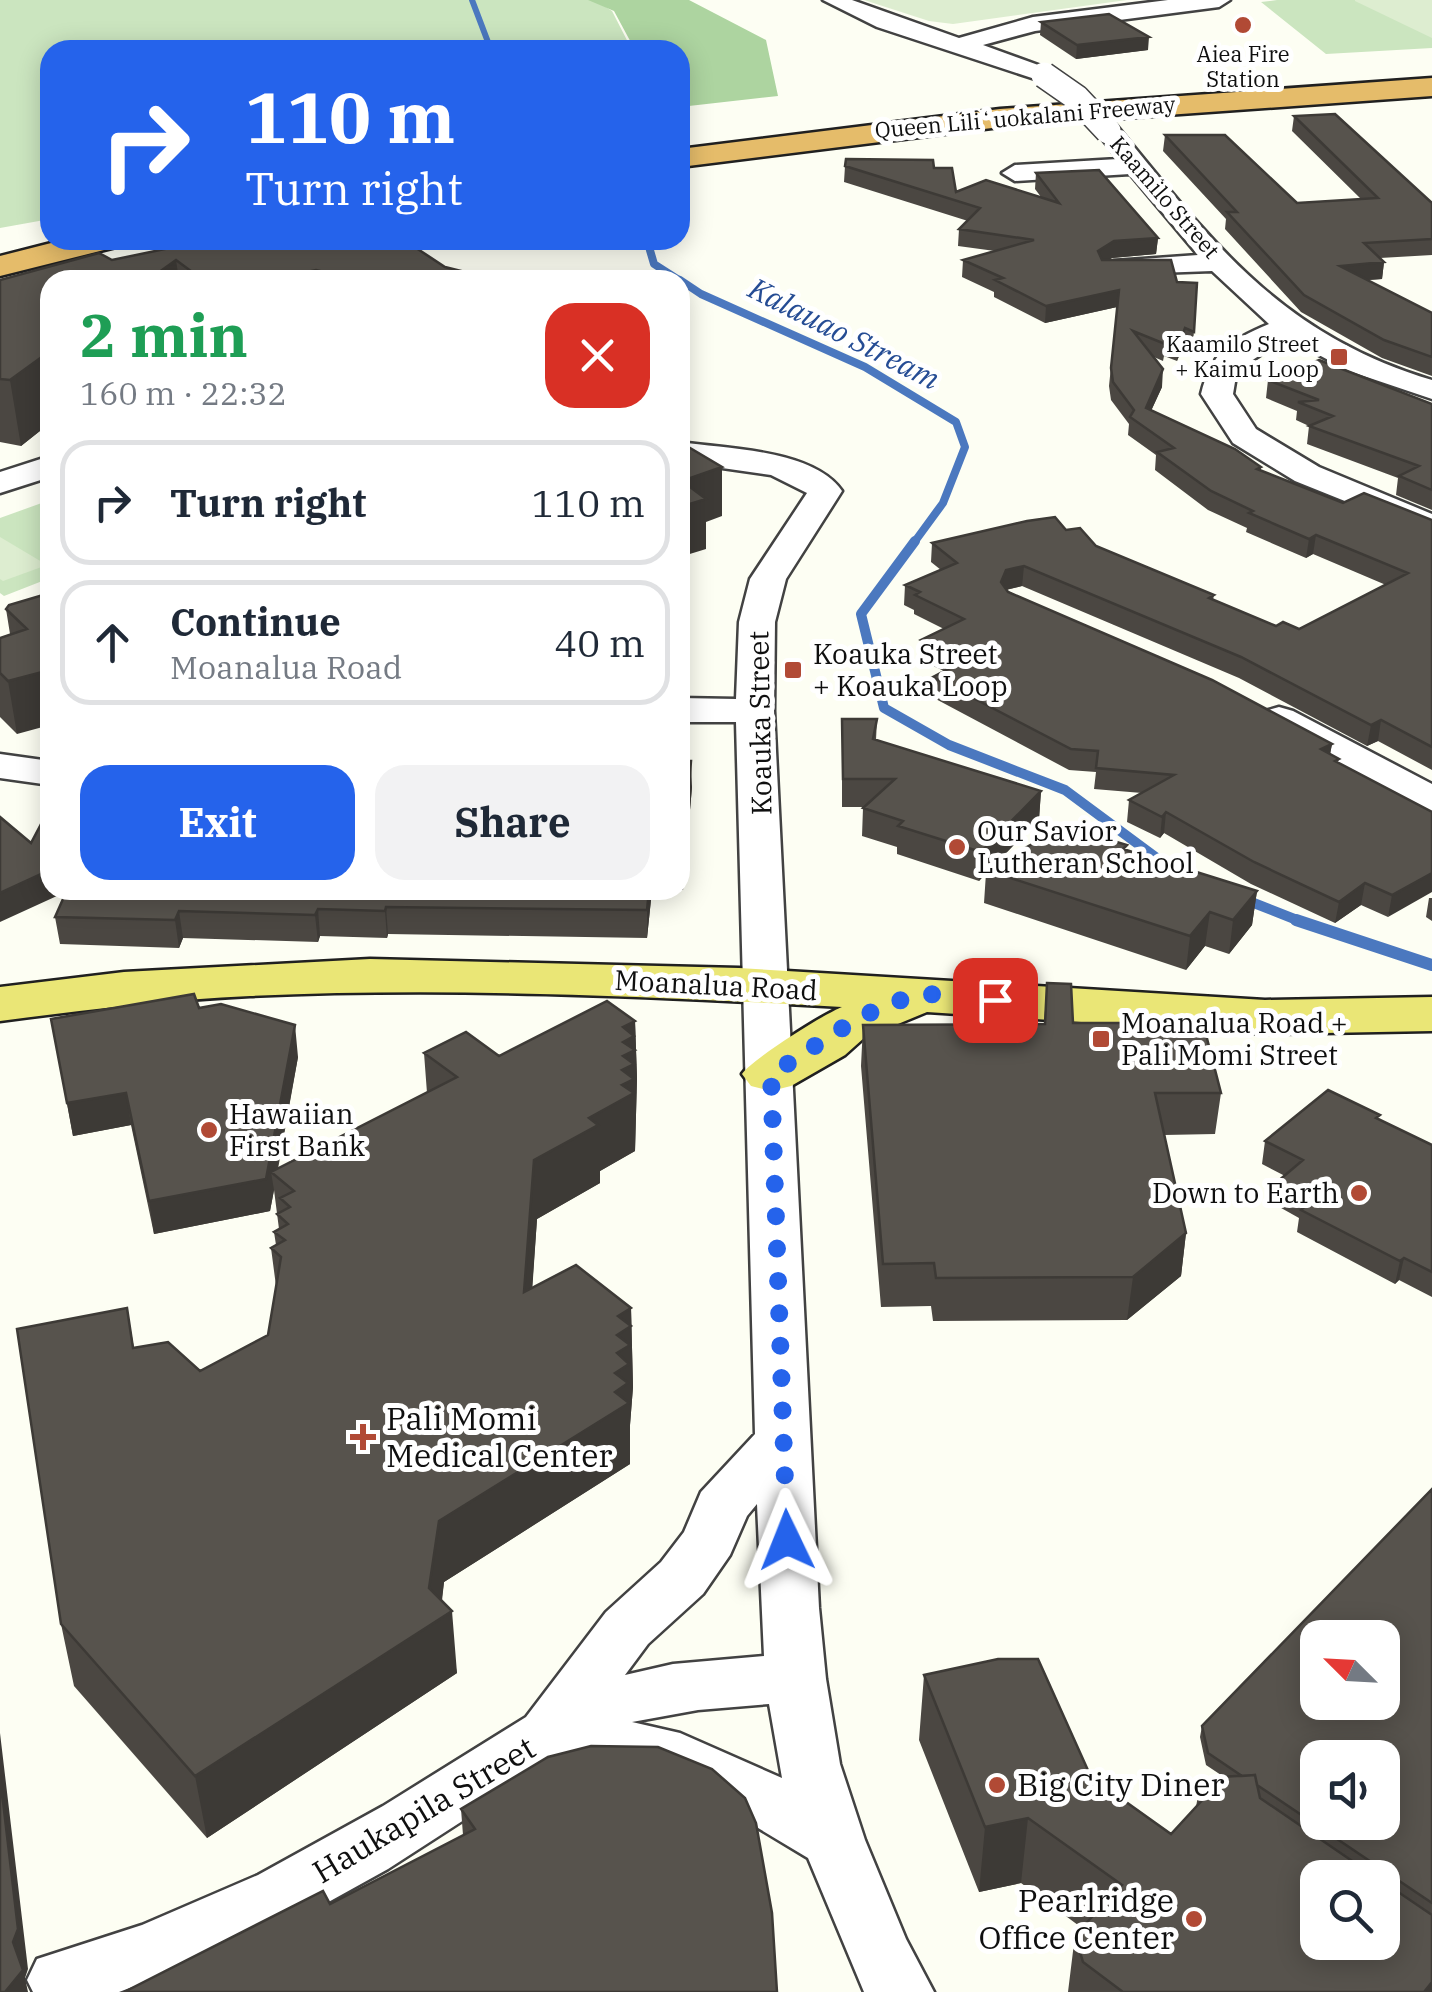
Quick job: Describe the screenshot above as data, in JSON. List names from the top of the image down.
{
  "streets": {
    "highway": ["Queen Liliʻuokalani Freeway"],
    "main road": ["Moanalua Road"],
    "street": ["Kaamilo Street", "Koauka Street", "Haukapila Street"]
  },
  "crossings": [
    ["Koauka Street", "Moanalua Road"],
    ["Koauka Street", "Haukapila Street"]
  ],
  "water": ["Kalauao Stream"],
  "places": {
    "other": [
      "Aiea Fire Station",
      "Our Savior Lutheran School",
      "Hawaiian First Bank",
      "Down to Earth",
      "Big City Diner",
      "Pearlridge Office Center"
    ],
    "transit": ["Kaamilo Street + Kaimu Loop", "Koauka Street + Koauka Loop", "Moanalua Road + Pali Momi Street"],
    "health": ["Pali Momi Medical Center"]
  },
  "north": "top left",
  "page": {
    "turn": ["110 m", "Turn right"],
    "heading": ["2 min", "160 m · 22:32"],
    "list": [
      {
        "name": "Turn right",
        "value": "110 m"
      },
      {
        "name": "Continue",
        "note": "Moanalua Road",
        "value": "40 m"
      }
    ],
    "buttons": ["Exit", "Share"]
  }
}
